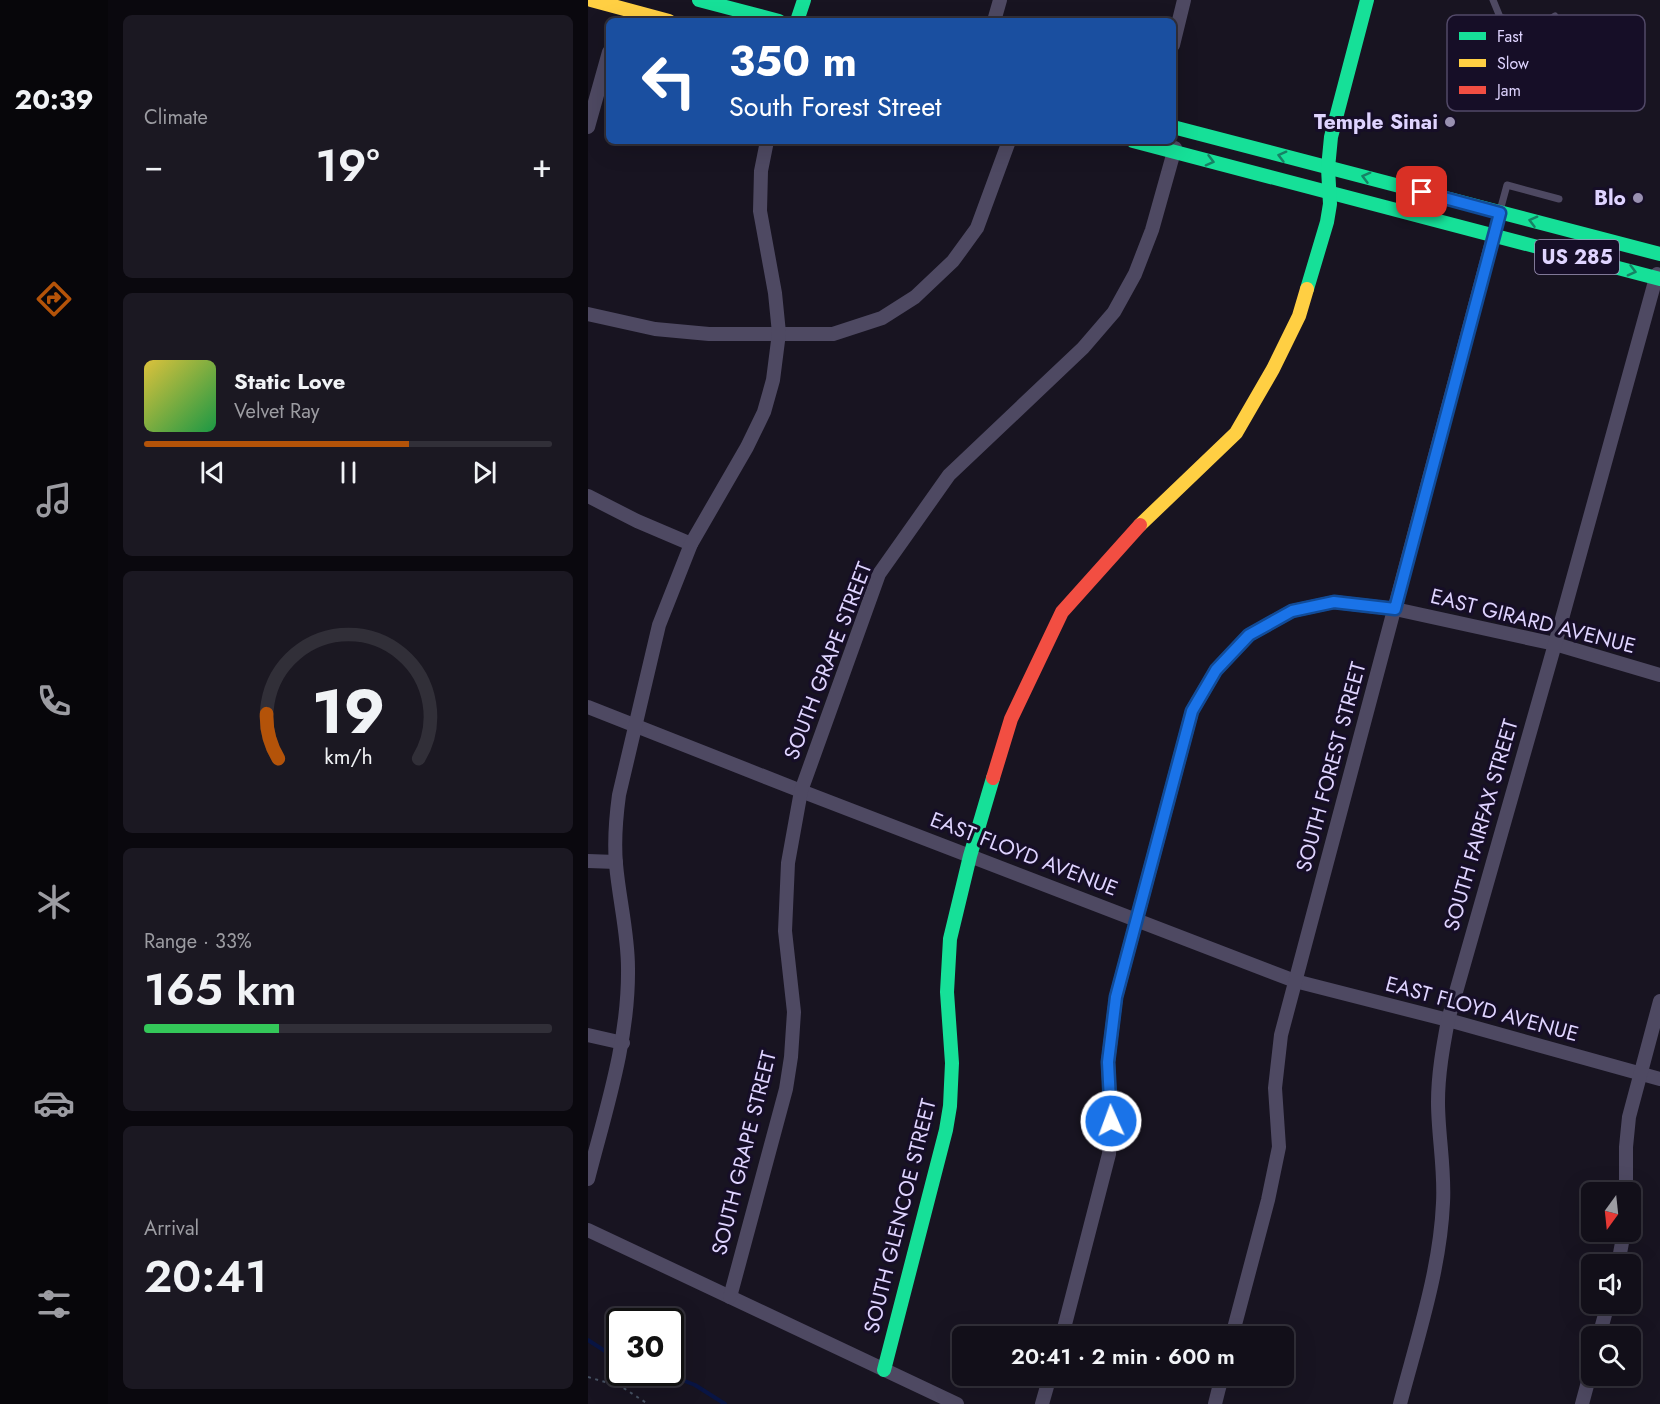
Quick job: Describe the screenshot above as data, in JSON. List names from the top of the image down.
{
  "streets": {
    "main road": ["US 285", "SOUTH GLENCOE STREET"],
    "street": [
      "EAST GIRARD AVENUE",
      "SOUTH GRAPE STREET",
      "SOUTH FOREST STREET",
      "SOUTH FAIRFAX STREET",
      "EAST FLOYD AVENUE"
    ]
  },
  "crossings": [
    ["US 285", "SOUTH GRAPE STREET"],
    ["US 285", "SOUTH FOREST STREET"],
    ["US 285", "SOUTH FAIRFAX STREET"],
    ["US 285", "SOUTH GLENCOE STREET"],
    ["EAST GIRARD AVENUE", "SOUTH FOREST STREET"],
    ["EAST GIRARD AVENUE", "SOUTH FAIRFAX STREET"],
    ["EAST GIRARD AVENUE", "EAST FLOYD AVENUE"],
    ["SOUTH GRAPE STREET", "EAST FLOYD AVENUE"],
    ["SOUTH FOREST STREET", "EAST FLOYD AVENUE"],
    ["SOUTH FAIRFAX STREET", "EAST FLOYD AVENUE"],
    ["EAST FLOYD AVENUE", "SOUTH GLENCOE STREET"]
  ],
  "places": ["Temple Sinai", "Blo"],
  "legend": ["Fast", "Slow", "Jam"],
  "north": "bottom",
  "page": {
    "tabs": "20:39",
    "tile": [
      "Climate",
      ["Range · 33%", "165 km"],
      ["Arrival", "20:41"]
    ],
    "turn": ["350 m", "South Forest Street"],
    "heat": ["−", "19°", "+"],
    "song": ["Static Love", "Velvet Ray"],
    "limit": "30",
    "trip": "20:41 · 2 min · 600 m",
    "gauge": ["19", "km/h"]
  }
}
